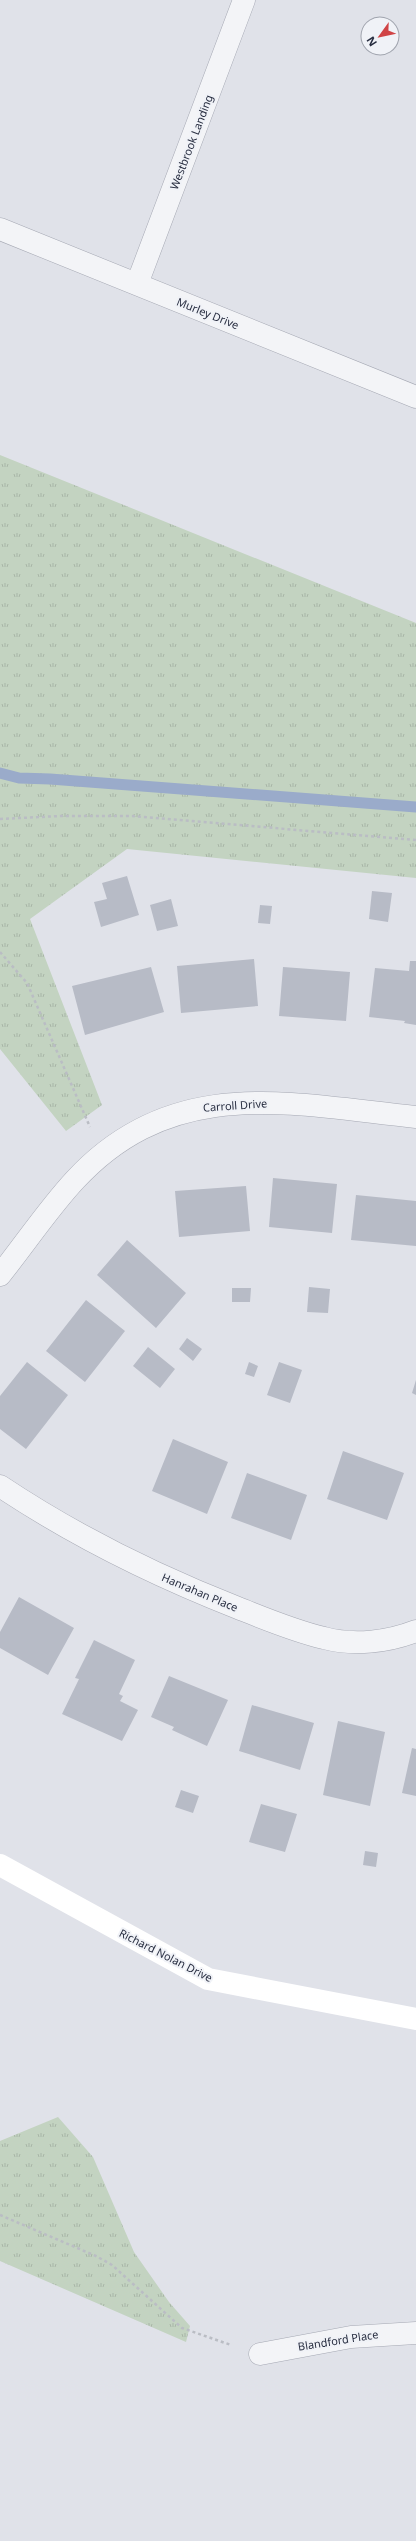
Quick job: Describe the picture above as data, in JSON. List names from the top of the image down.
{
  "streets": {
    "main road": ["Richard Nolan Drive"],
    "street": [
      "Westbrook Landing",
      "Murley Drive",
      "Carroll Drive",
      "Hanrahan Place",
      "Blandford Place"
    ]
  },
  "crossings": [
    ["Westbrook Landing", "Murley Drive"]
  ],
  "north": "bottom left"
}
